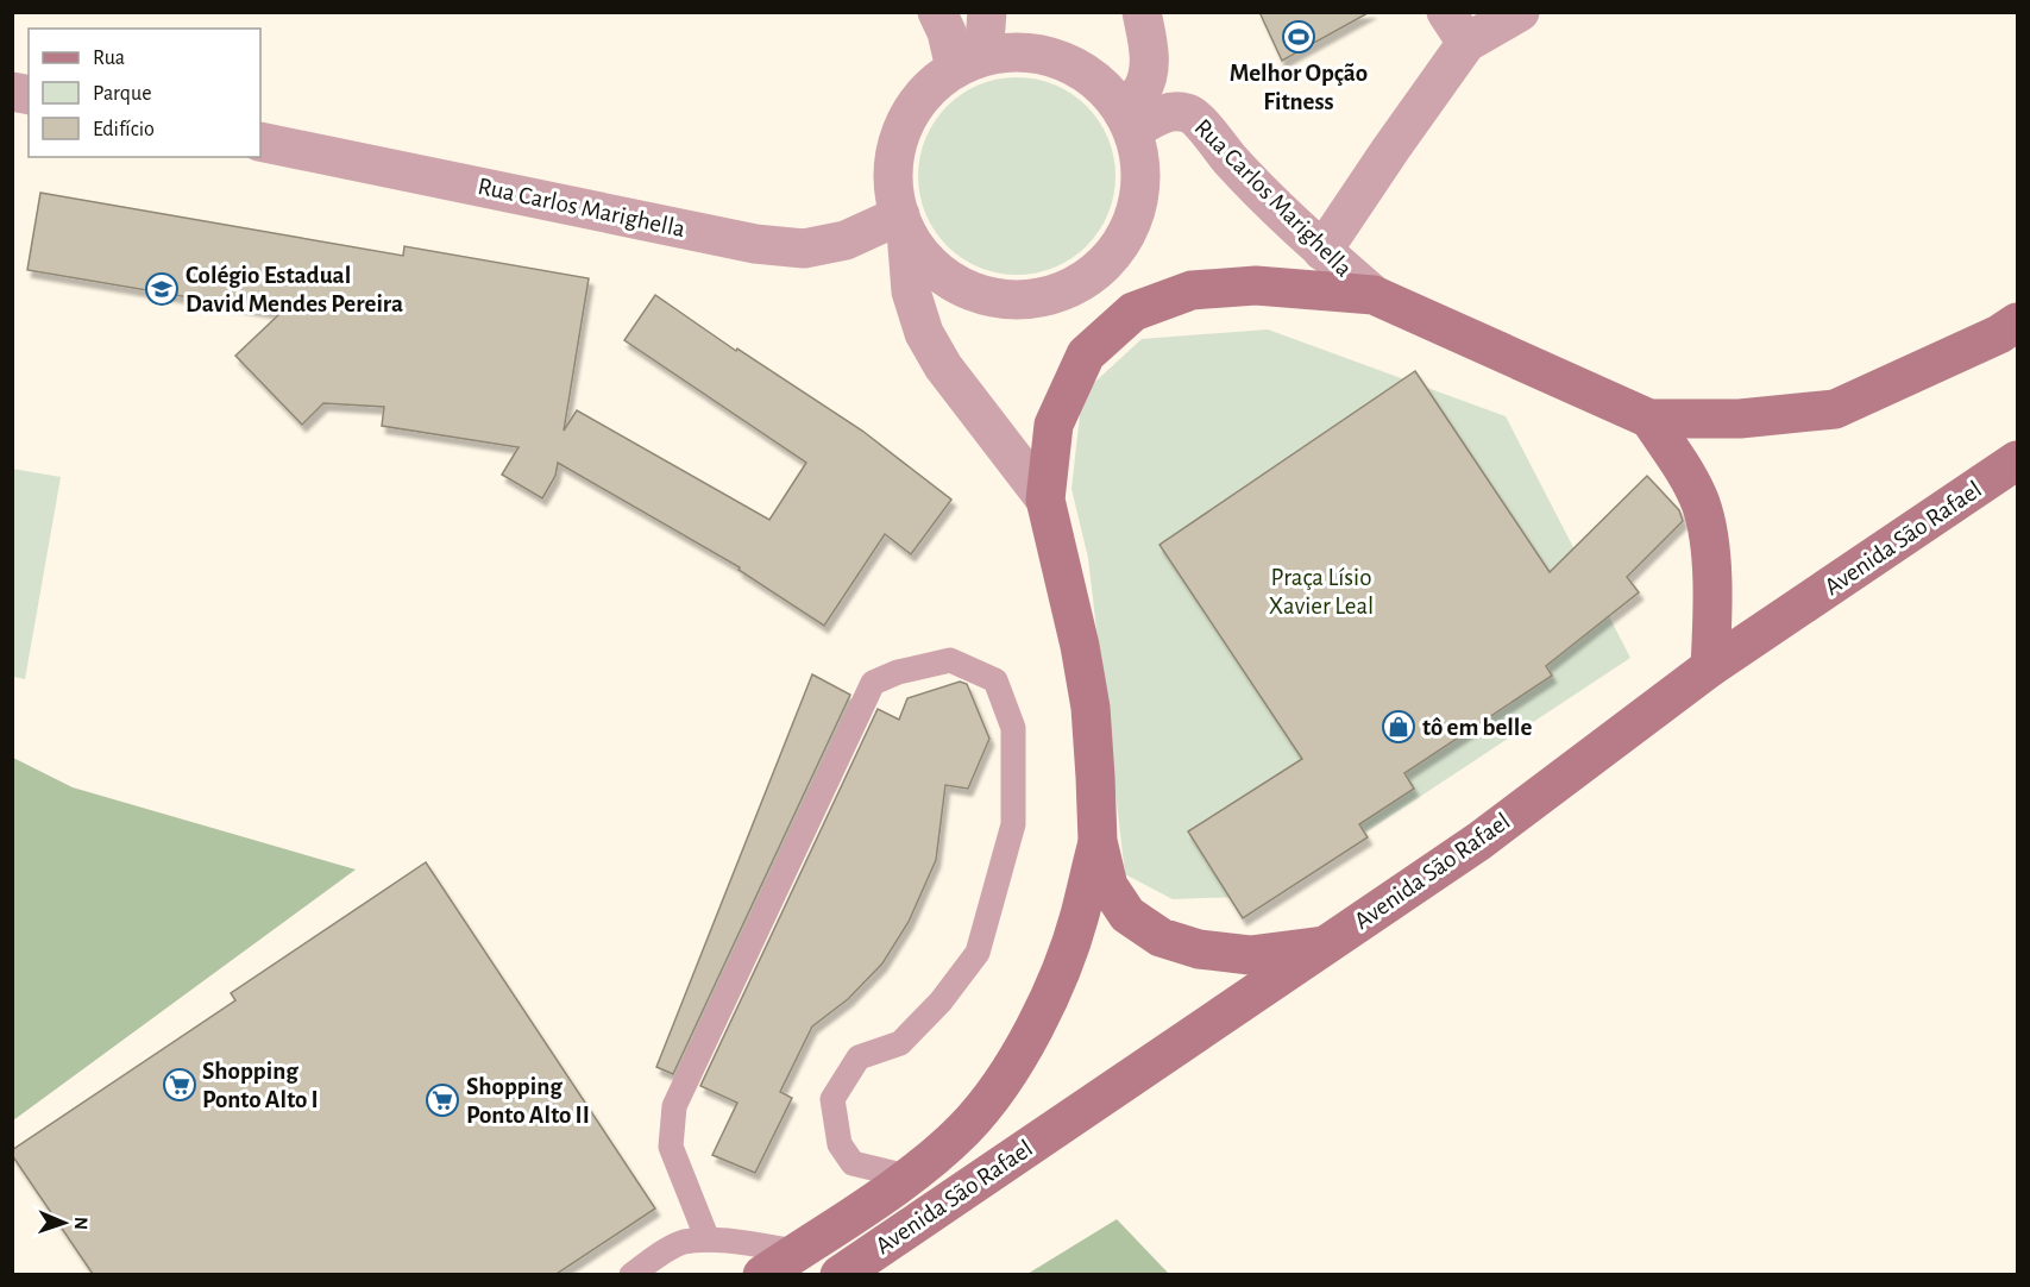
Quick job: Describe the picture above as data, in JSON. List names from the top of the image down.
{
  "streets": {
    "main road": ["Avenida São Rafael"],
    "street": ["Rua Carlos Marighella"]
  },
  "parks": ["Praça Lísio Xavier Leal"],
  "places": {
    "sports": ["Melhor Opção Fitness"],
    "school or university": ["Colégio Estadual David Mendes Pereira"],
    "shop": ["tô em belle"],
    "supermarket": ["Shopping Ponto Alto I", "Shopping Ponto Alto II"]
  },
  "legend": ["Rua", "Parque", "Edifício"],
  "north": "right"
}
